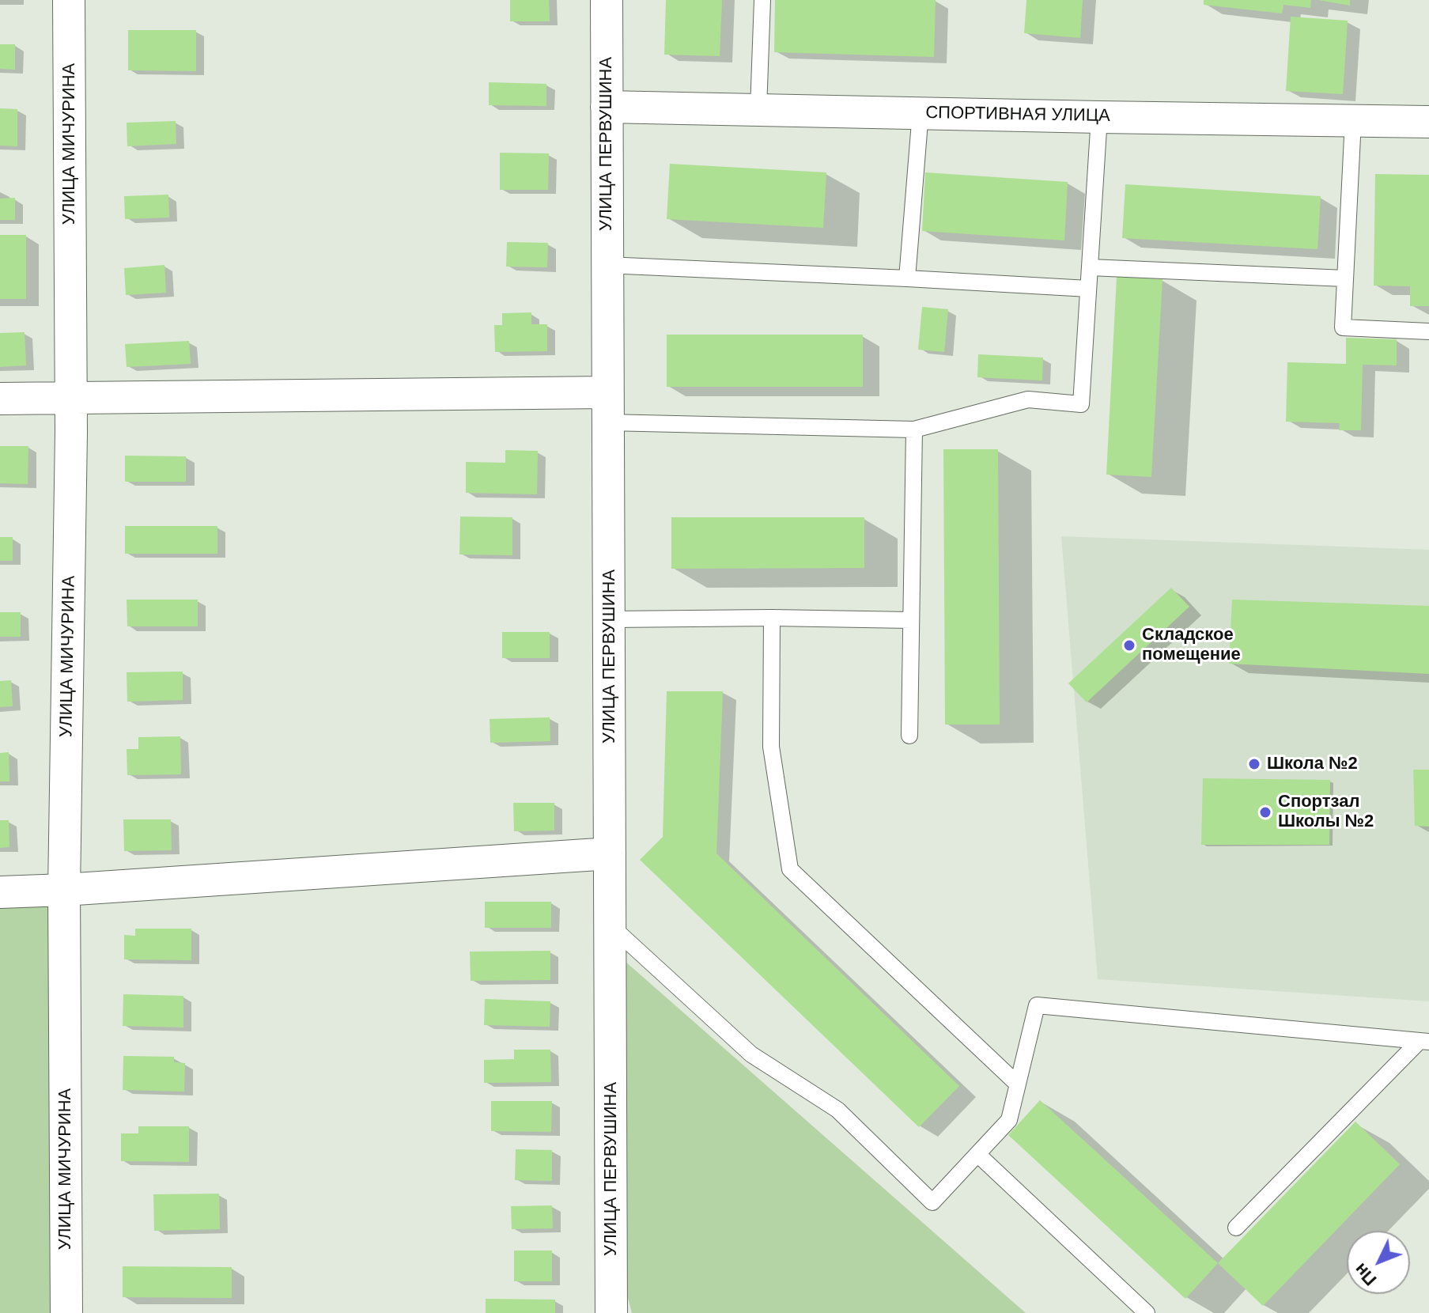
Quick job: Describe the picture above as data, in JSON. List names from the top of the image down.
{
  "streets": {
    "street": ["СПОРТИВНАЯ УЛИЦА", "УЛИЦА МИЧУРИНА", "УЛИЦА ПЕРВУШИНА"]
  },
  "crossings": [
    ["СПОРТИВНАЯ УЛИЦА", "УЛИЦА ПЕРВУШИНА"]
  ],
  "places": ["Складское помещение", "Школа №2", "Спортзал Школы №2"],
  "north": "bottom left"
}
